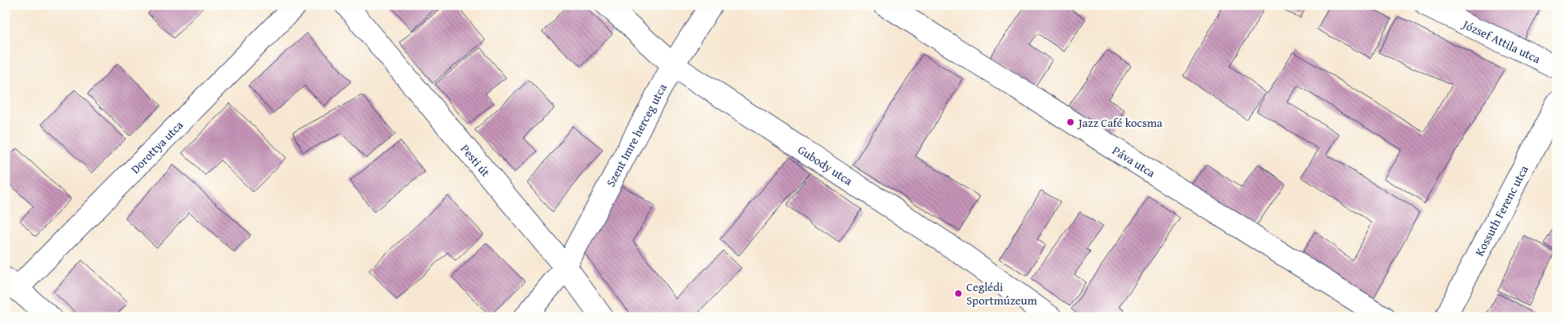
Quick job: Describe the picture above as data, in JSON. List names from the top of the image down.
{
  "streets": {
    "street": [
      "József Attila utca",
      "Szent Imre herceg utca",
      "Dorottya utca",
      "Pesti út",
      "Páva utca",
      "Gubody utca",
      "Kossuth Ferenc utca"
    ]
  },
  "crossings": [
    ["Szent Imre herceg utca", "Pesti út"],
    ["Szent Imre herceg utca", "Gubody utca"]
  ],
  "places": ["Jazz Café kocsma", "Ceglédi Sportmúzeum"]
}
